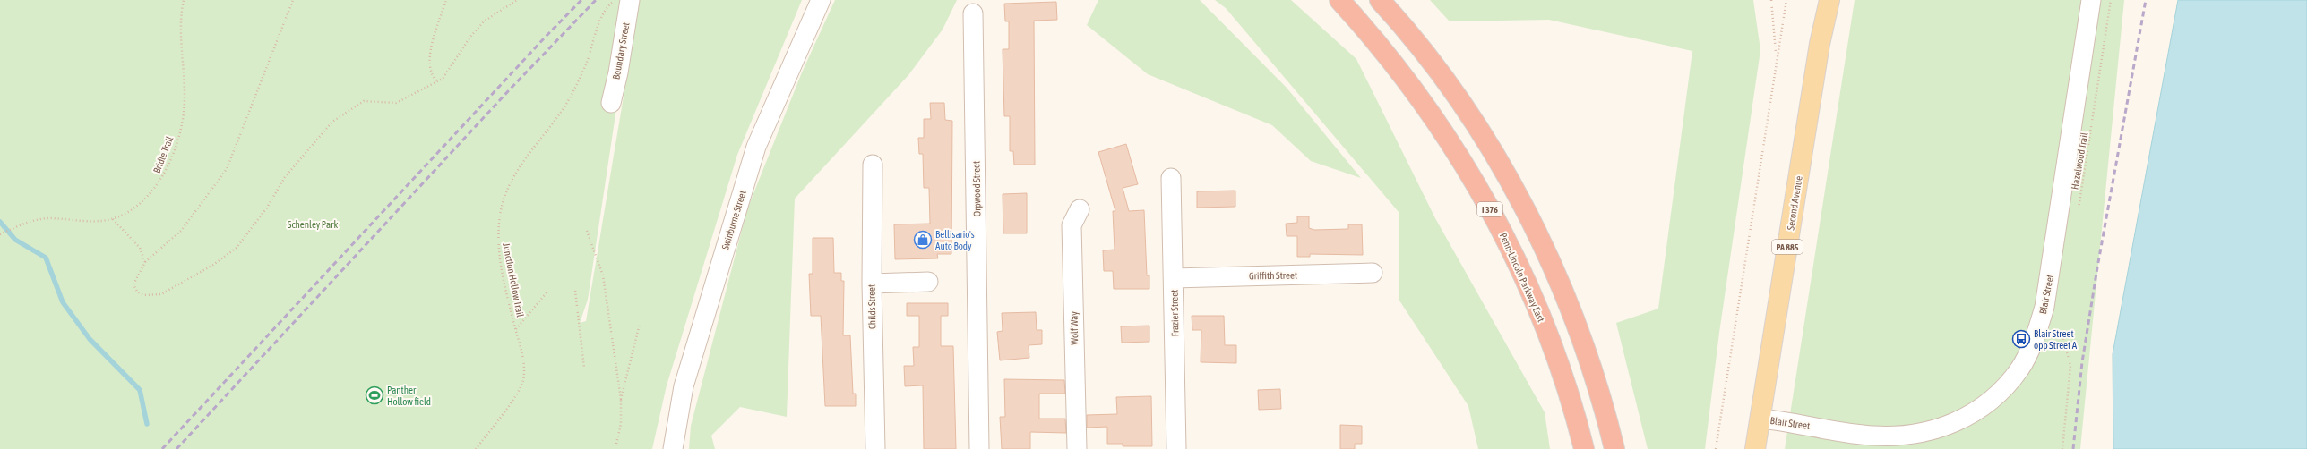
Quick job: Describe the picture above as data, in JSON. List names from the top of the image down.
{
  "streets": {
    "highway": ["I 376", "Penn-Lincoln Parkway East"],
    "main road": ["Second Avenue", "PA 885"],
    "street": [
      "Boundary Street",
      "Orpwood Street",
      "Swinburne Street",
      "Griffith Street",
      "Blair Street",
      "Childs Street",
      "Frazier Street",
      "Wolf Way"
    ],
    "path": ["Bridle Trail", "Hazelwood Trail", "Junction Hollow Trail"]
  },
  "crossings": [
    ["Second Avenue", "Blair Street"],
    ["Griffith Street", "Frazier Street"]
  ],
  "parks": ["Schenley Park"],
  "places": {
    "shop": ["Bellisario's Auto Body"],
    "bus stop": ["Blair Street opp Street A"],
    "sports": ["Panther Hollow field"]
  }
}
